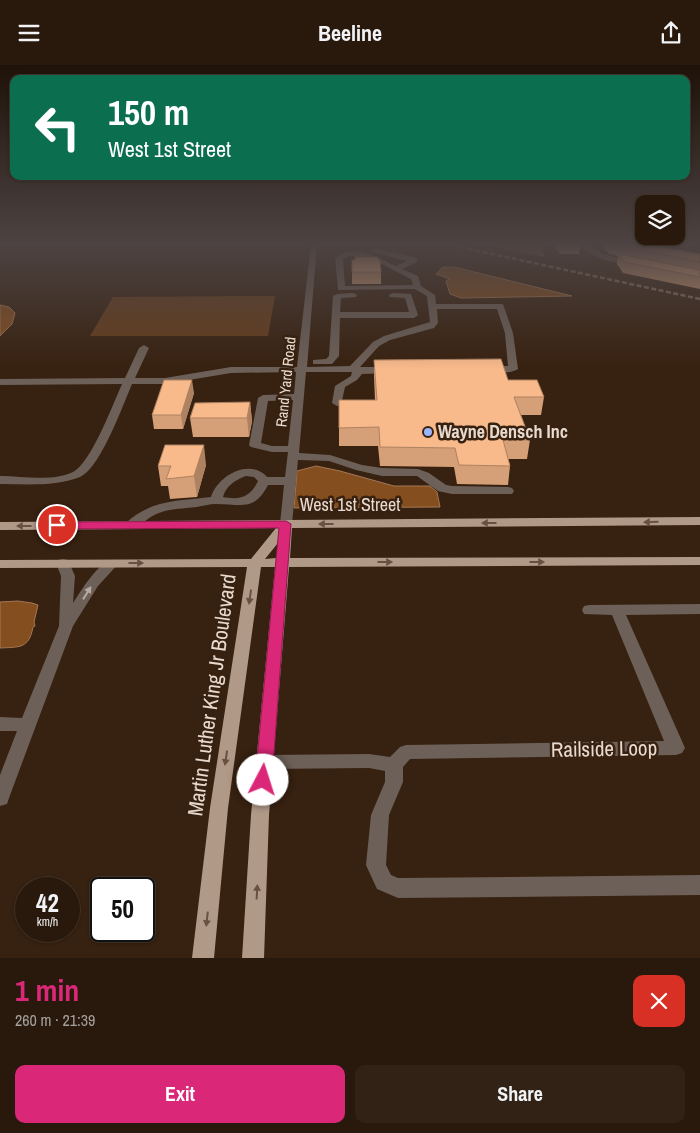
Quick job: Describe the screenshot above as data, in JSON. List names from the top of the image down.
{
  "streets": {
    "main road": ["West 1st Street", "Martin Luther King Jr Boulevard"],
    "street": ["Rand Yard Road", "Railside Loop"]
  },
  "crossings": [
    ["Rand Yard Road", "West 1st Street"],
    ["Rand Yard Road", "Martin Luther King Jr Boulevard"],
    ["West 1st Street", "Martin Luther King Jr Boulevard"]
  ],
  "places": ["Wayne Densch Inc"],
  "page": {
    "header": "Beeline",
    "turn": ["150 m", "West 1st Street"],
    "speed": "42 km/h",
    "limit": "50",
    "heading": ["1 min", "260 m · 21:39"],
    "buttons": ["Exit", "Share"]
  }
}
